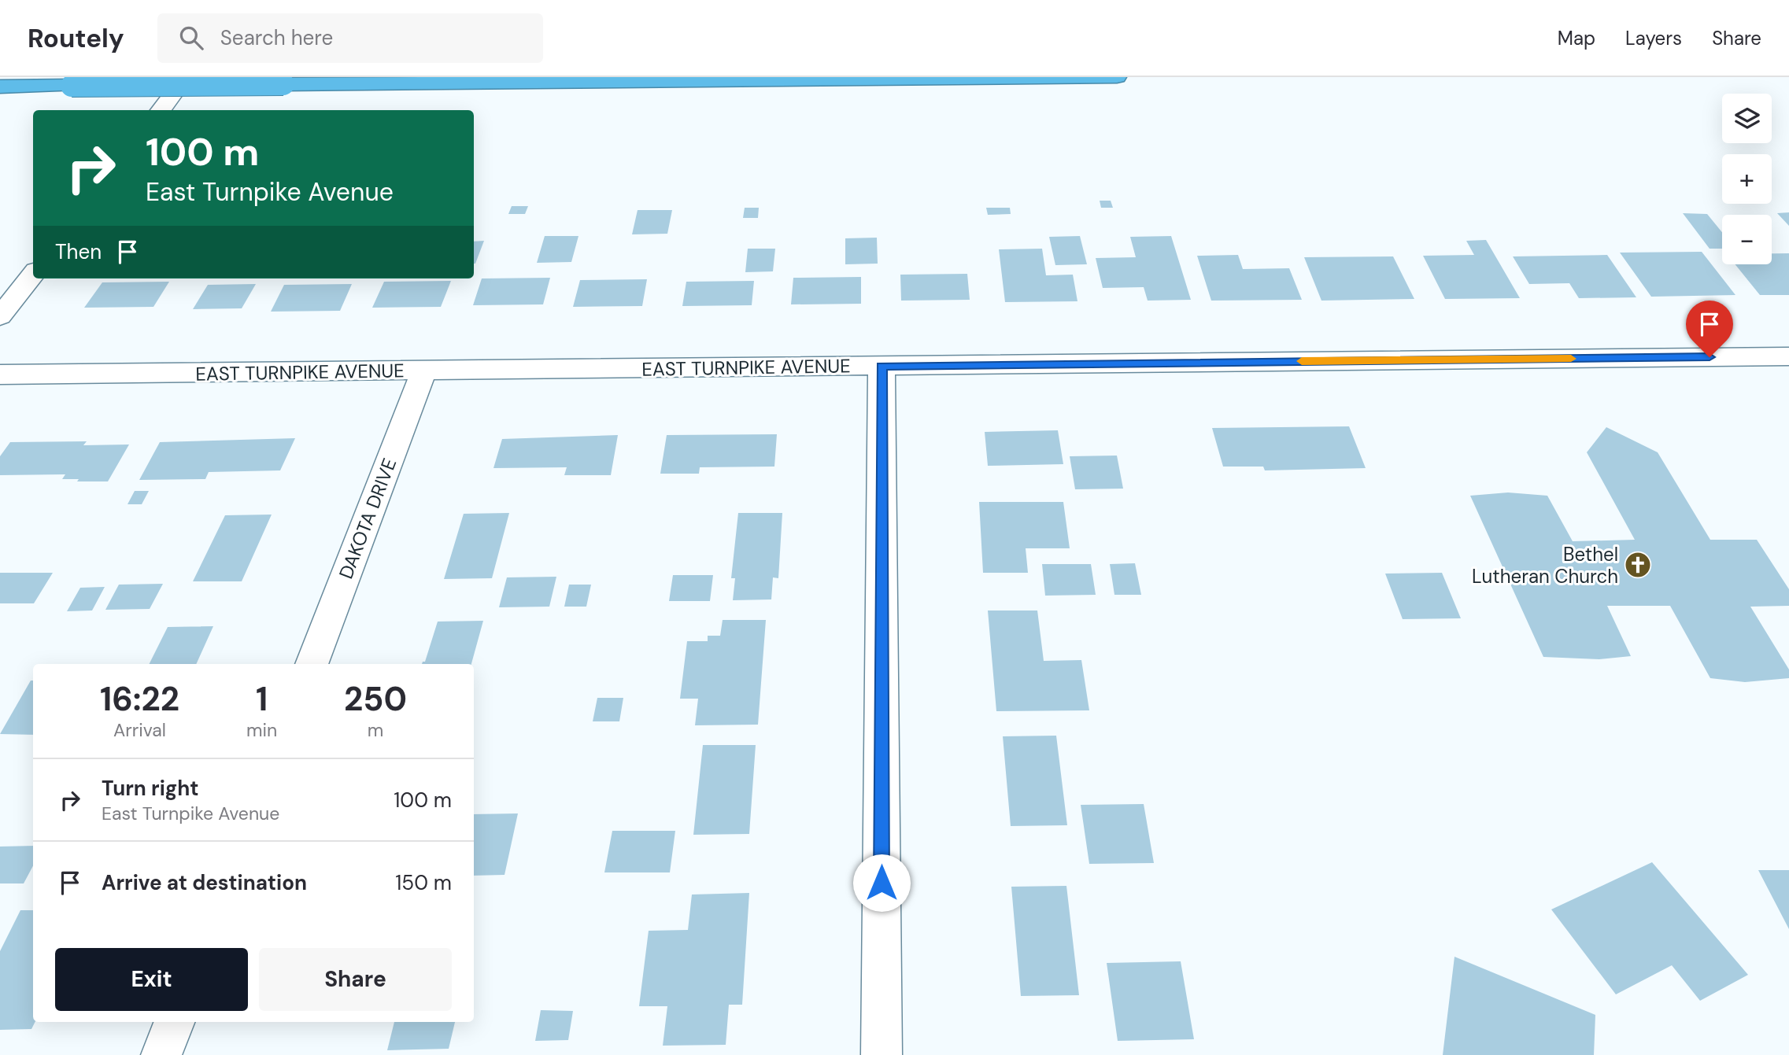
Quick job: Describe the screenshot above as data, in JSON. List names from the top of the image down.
{
  "streets": {
    "street": ["EAST TURNPIKE AVENUE", "DAKOTA DRIVE"]
  },
  "crossings": [
    ["EAST TURNPIKE AVENUE", "DAKOTA DRIVE"]
  ],
  "places": {
    "church": ["Bethel Lutheran Church"]
  },
  "page": {
    "header": "Routely",
    "search": "Search here",
    "nav": ["Map", "Layers", "Share"],
    "map_buttons": ["+", "−"],
    "turn": ["100 m", "East Turnpike Avenue"],
    "then": "Then",
    "eta": [
      "16:22",
      "Arrival",
      "1",
      "min",
      "250",
      "m"
    ],
    "list": [
      {
        "name": "Turn right",
        "note": "East Turnpike Avenue",
        "value": "100 m"
      },
      {
        "name": "Arrive at destination",
        "value": "150 m"
      }
    ],
    "buttons": ["Exit", "Share"]
  }
}
